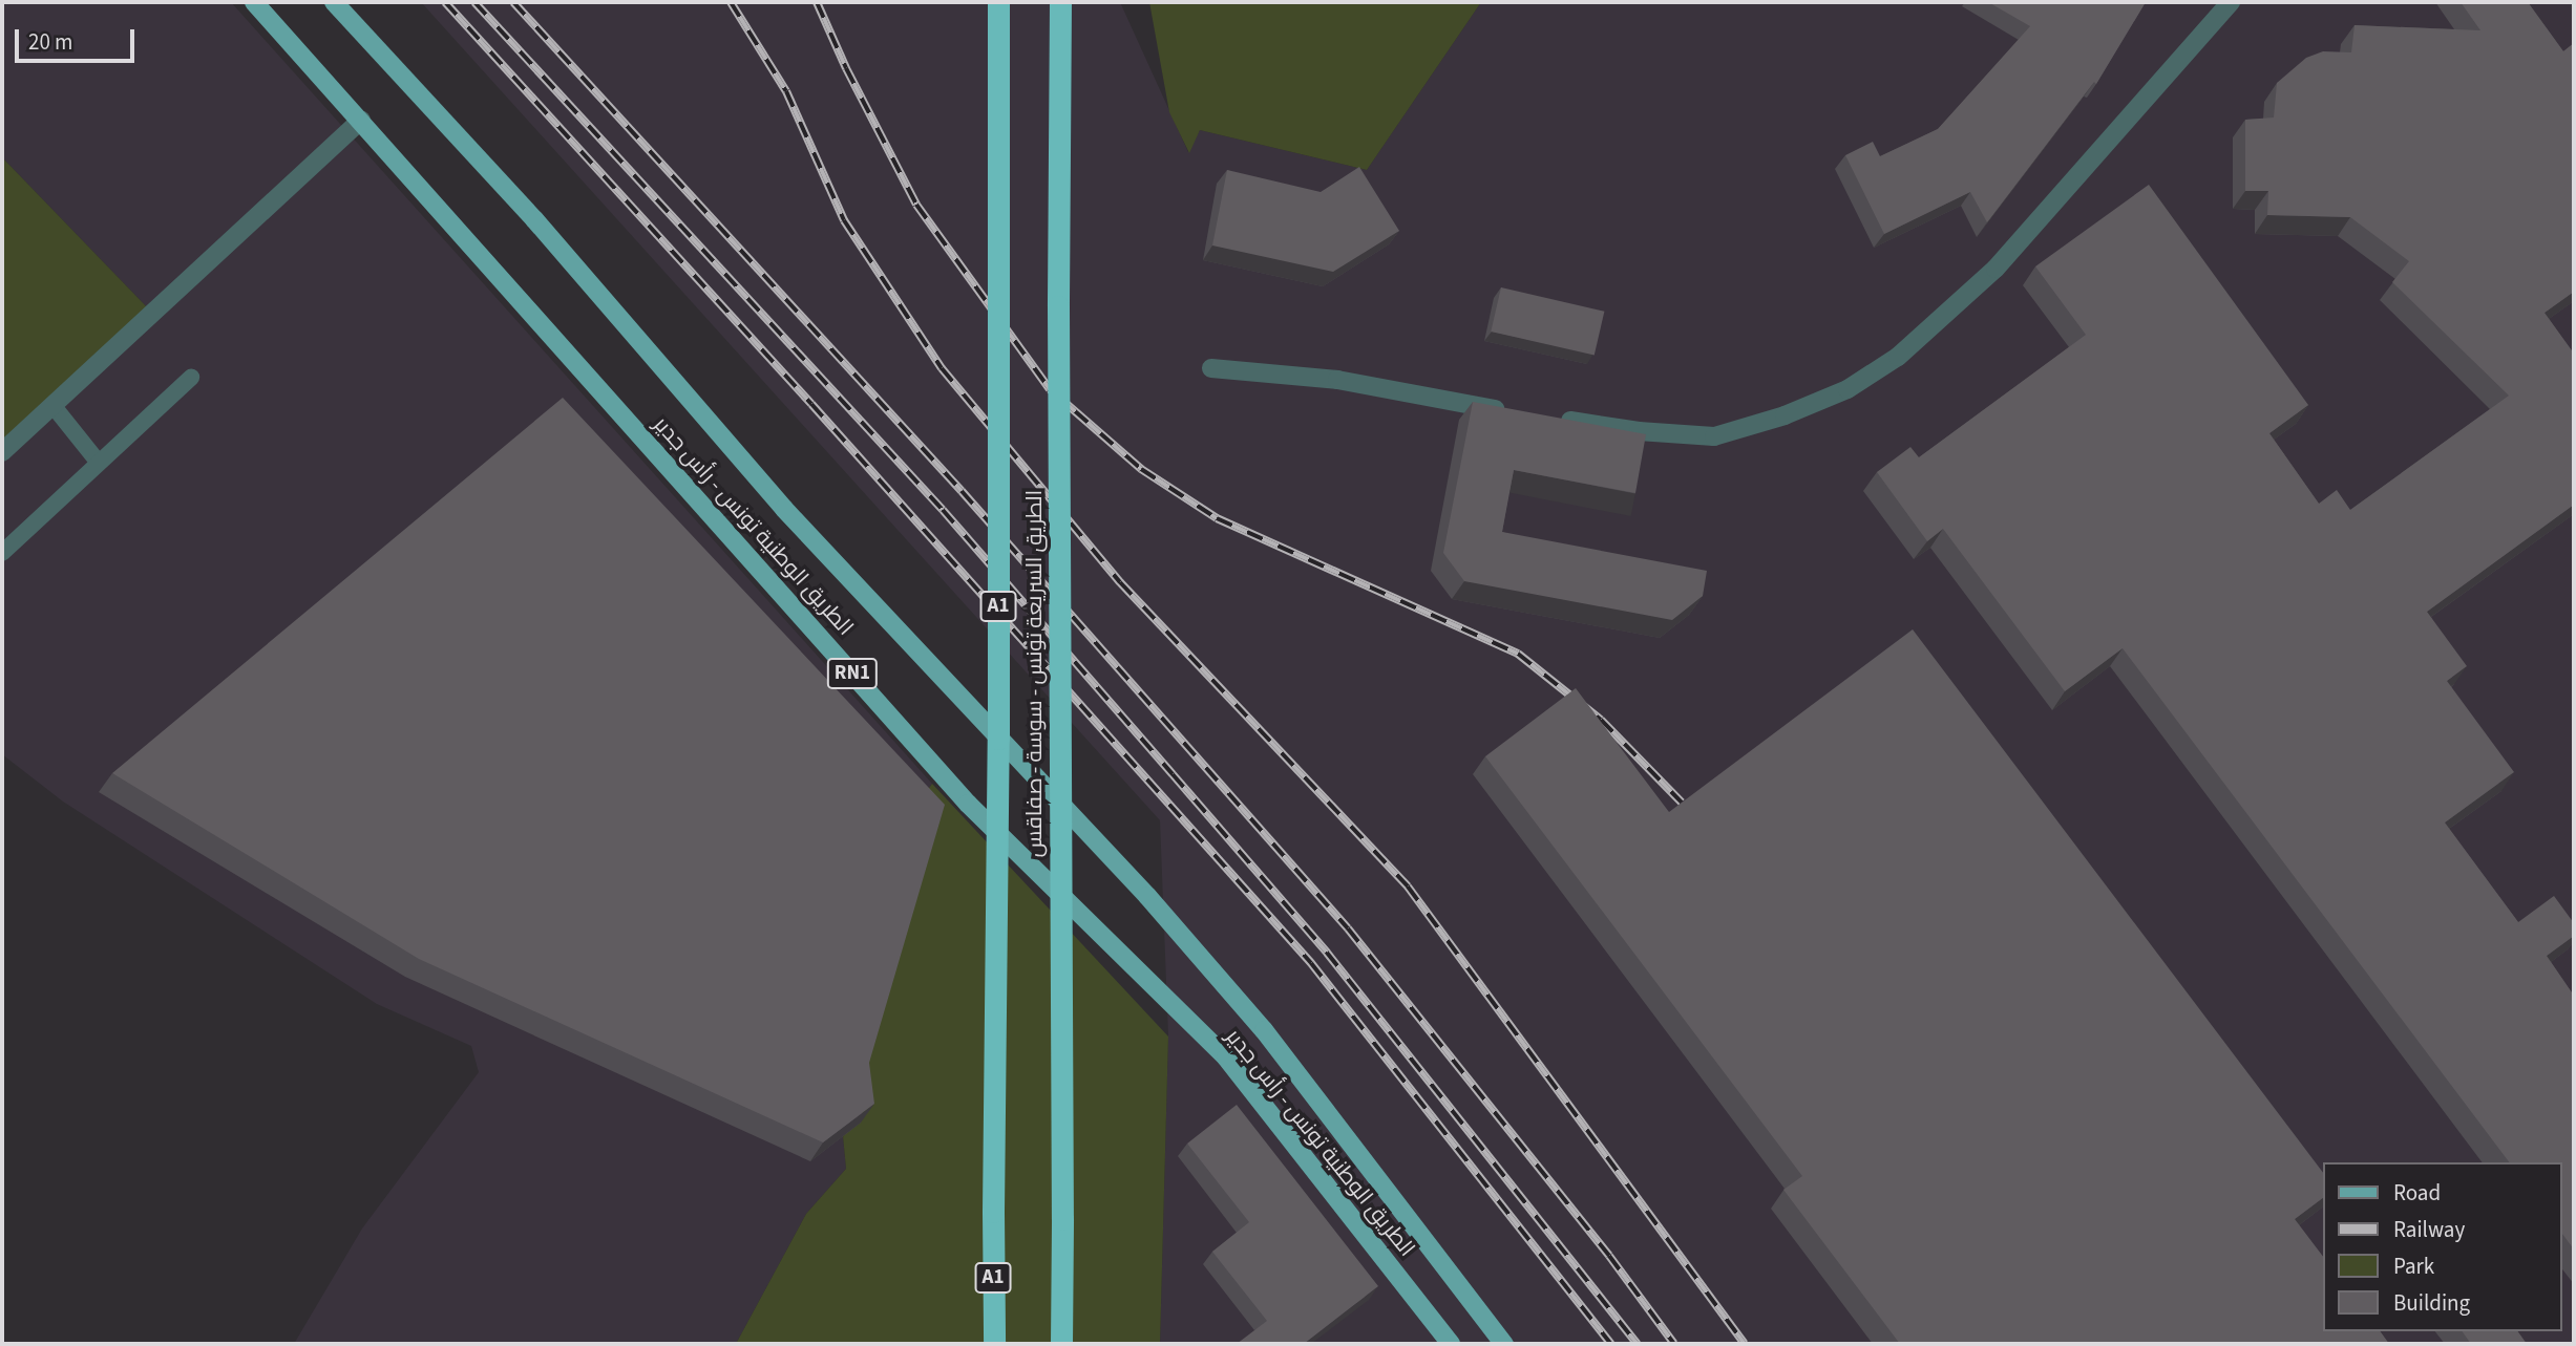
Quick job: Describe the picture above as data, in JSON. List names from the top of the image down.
{
  "streets": {
    "highway": ["A1", "الطريق السريعة تونس - سوسة - صفاقس"],
    "main road": ["الطريق الوطنية تونس - رأس جدير", "RN1"]
  },
  "legend": [
    "Road",
    "Railway",
    "Park",
    "Building"
  ],
  "scale_bar": "20 m"
}
